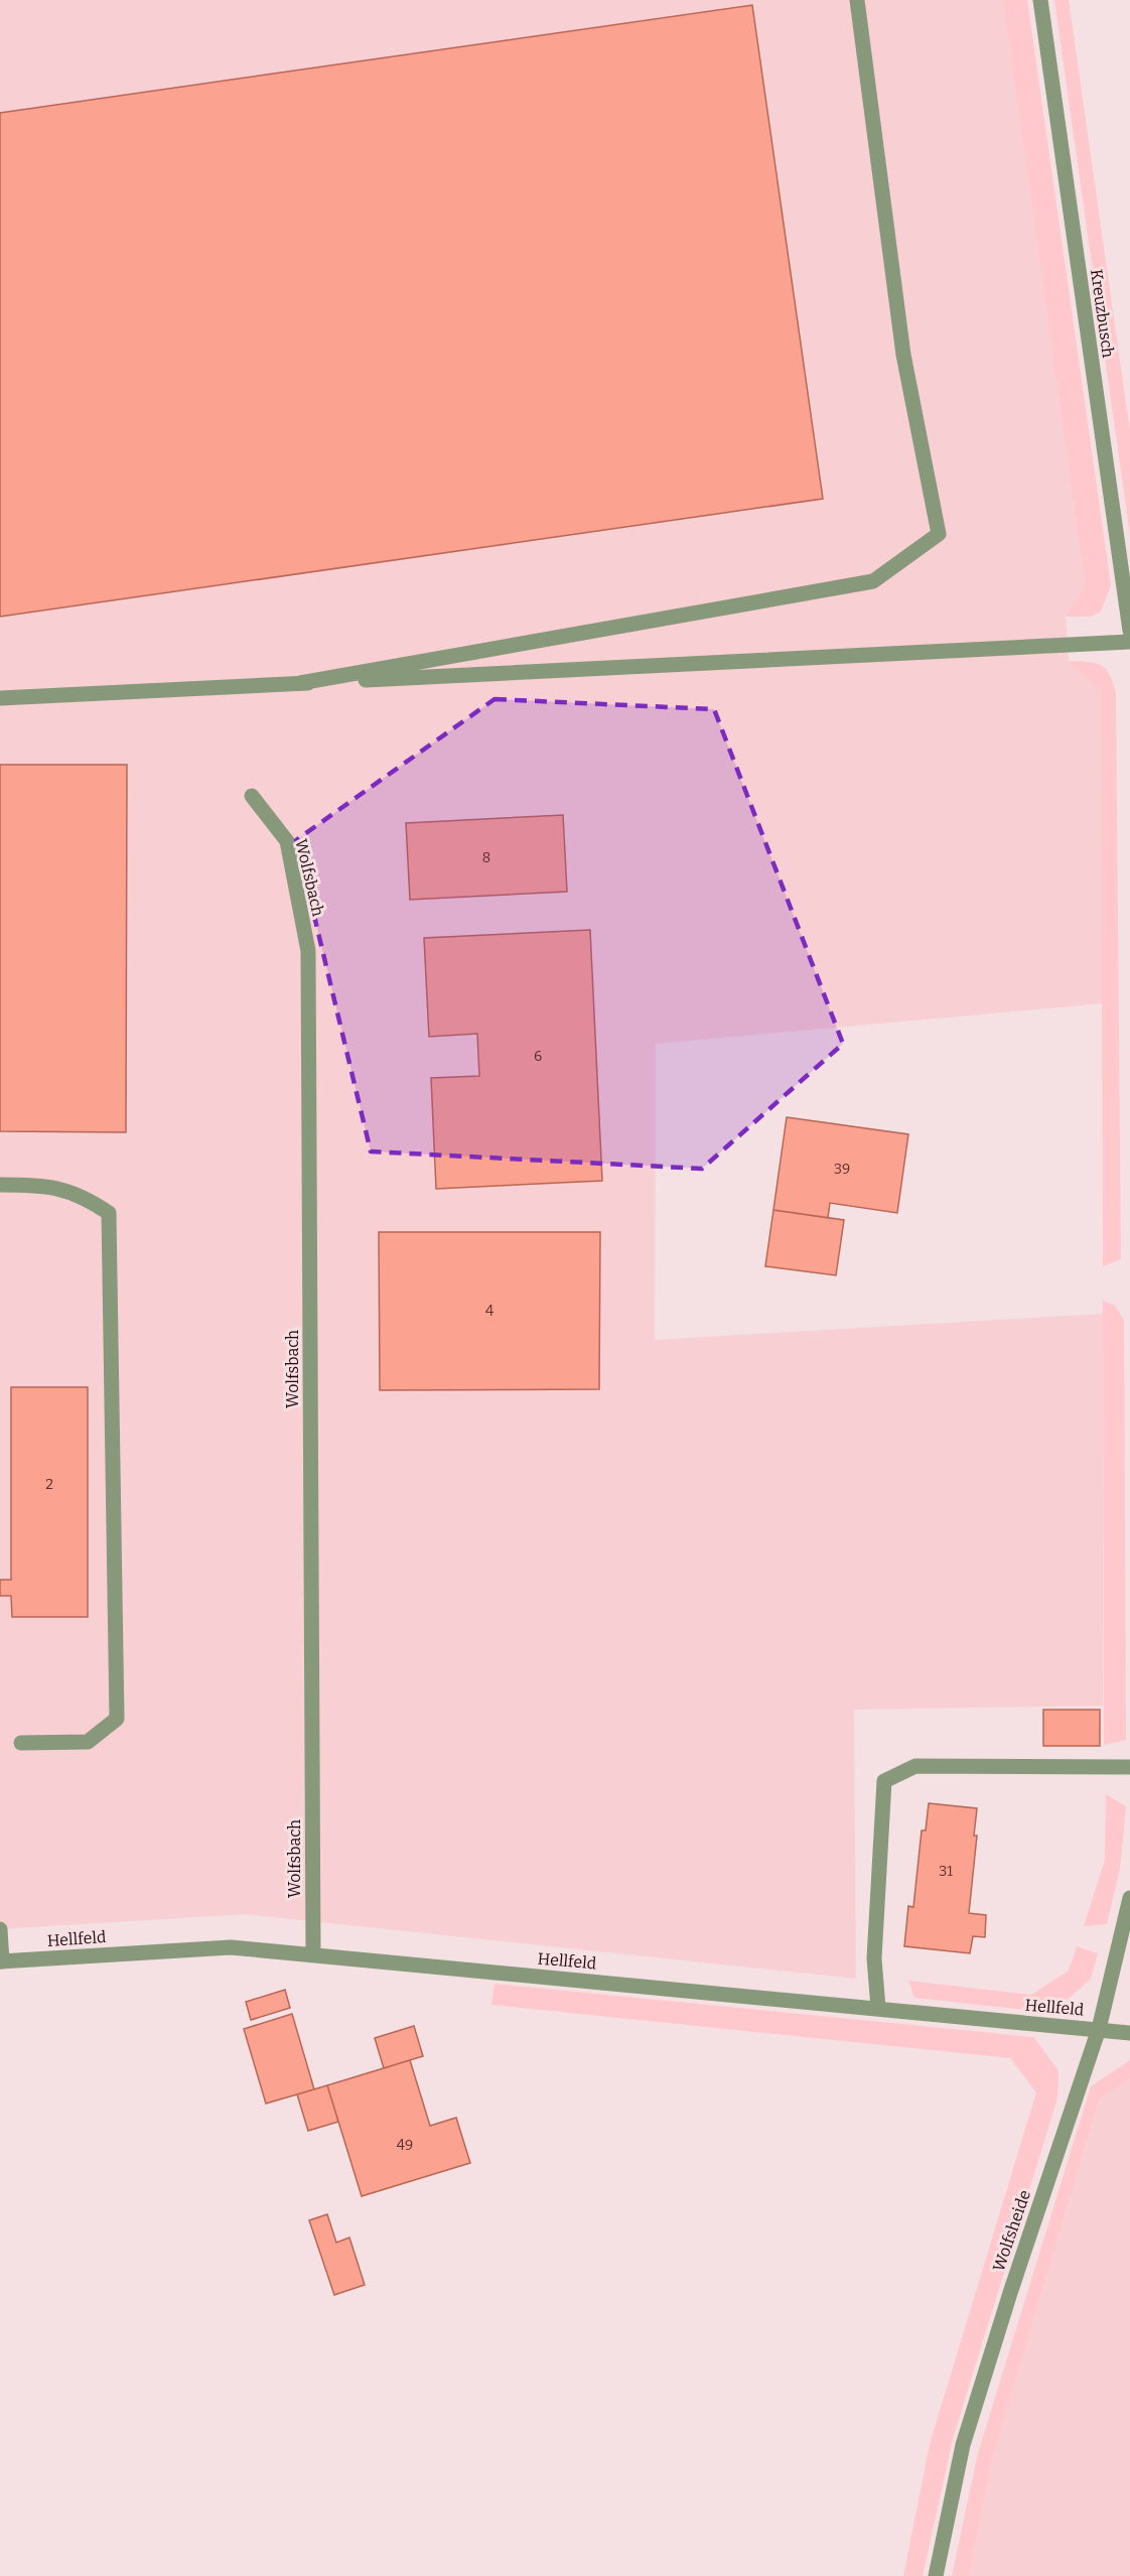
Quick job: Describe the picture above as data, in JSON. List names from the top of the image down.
{
  "streets": {
    "street": [
      "Kreuzbusch",
      "Wolfsbach",
      "Hellfeld",
      "Wolfsheide"
    ]
  },
  "crossings": [
    ["Wolfsbach", "Hellfeld"],
    ["Hellfeld", "Wolfsheide"]
  ],
  "house_numbers": [
    "8",
    "6",
    "39",
    "4",
    "2",
    "31",
    "49"
  ]
}
